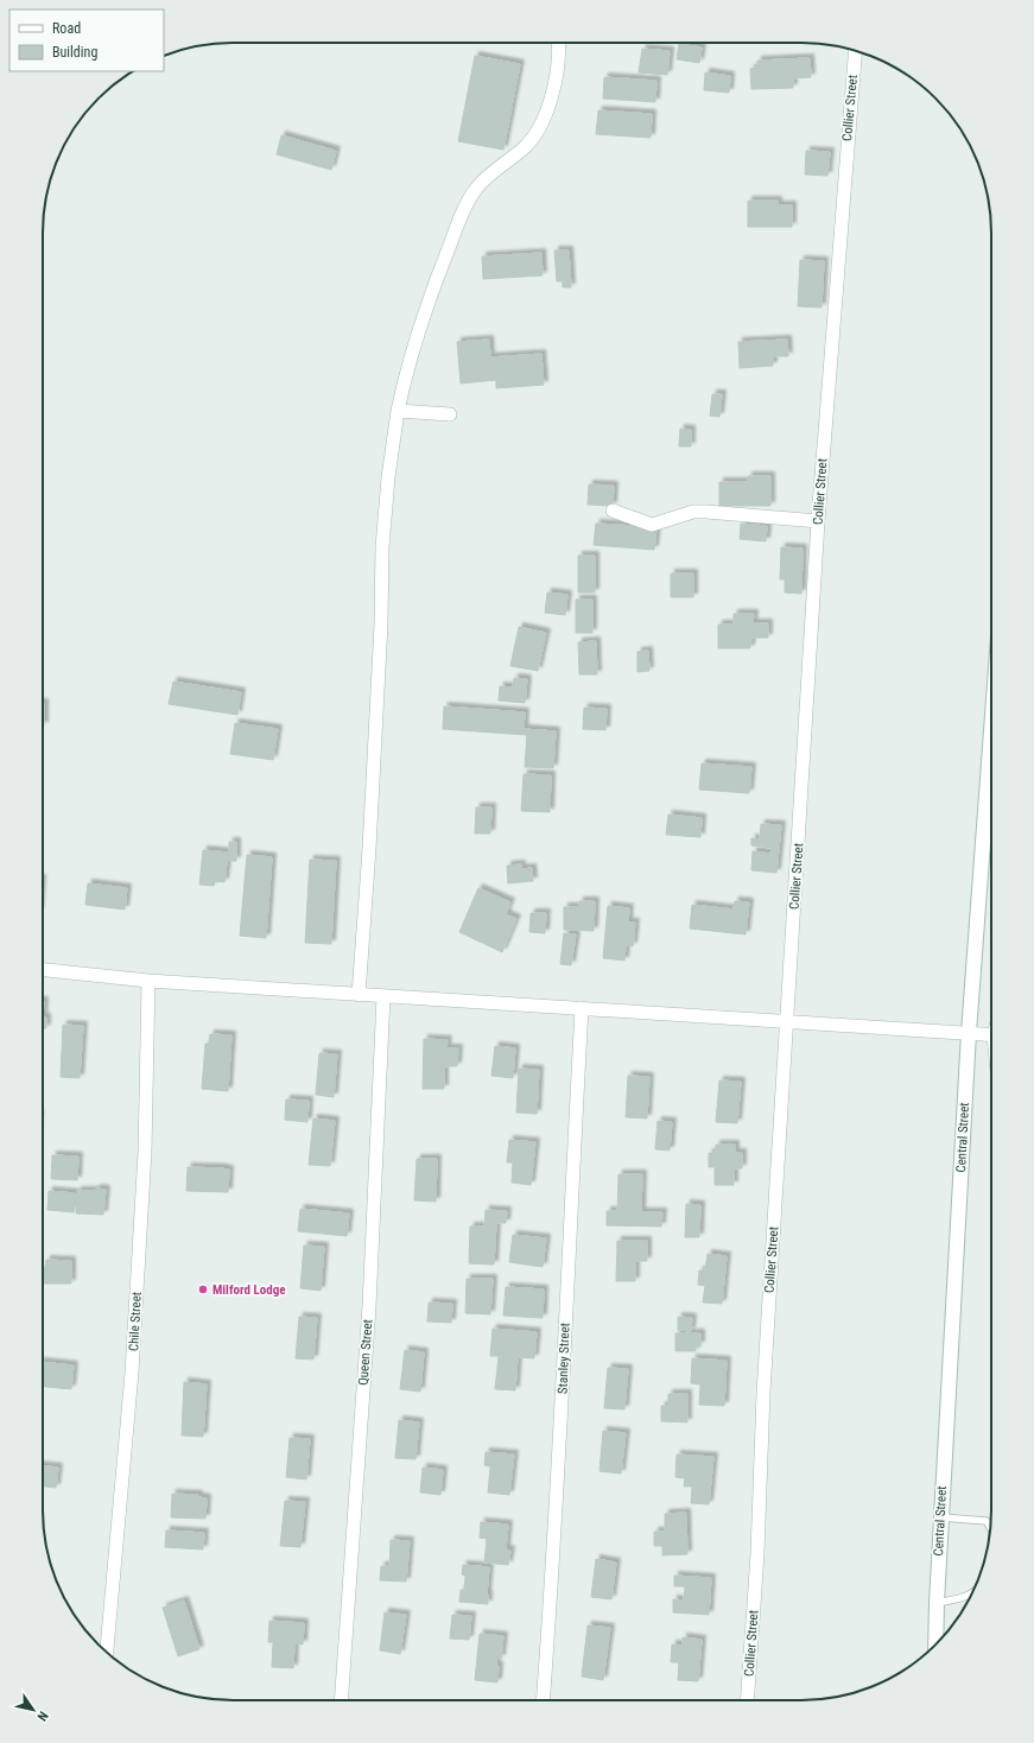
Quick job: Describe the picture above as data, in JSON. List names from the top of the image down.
{
  "streets": {
    "main road": ["Central Street"],
    "street": [
      "Collier Street",
      "Chile Street",
      "Queen Street",
      "Stanley Street"
    ]
  },
  "places": ["Milford Lodge"],
  "legend": ["Road", "Building"],
  "north": "bottom right"
}
